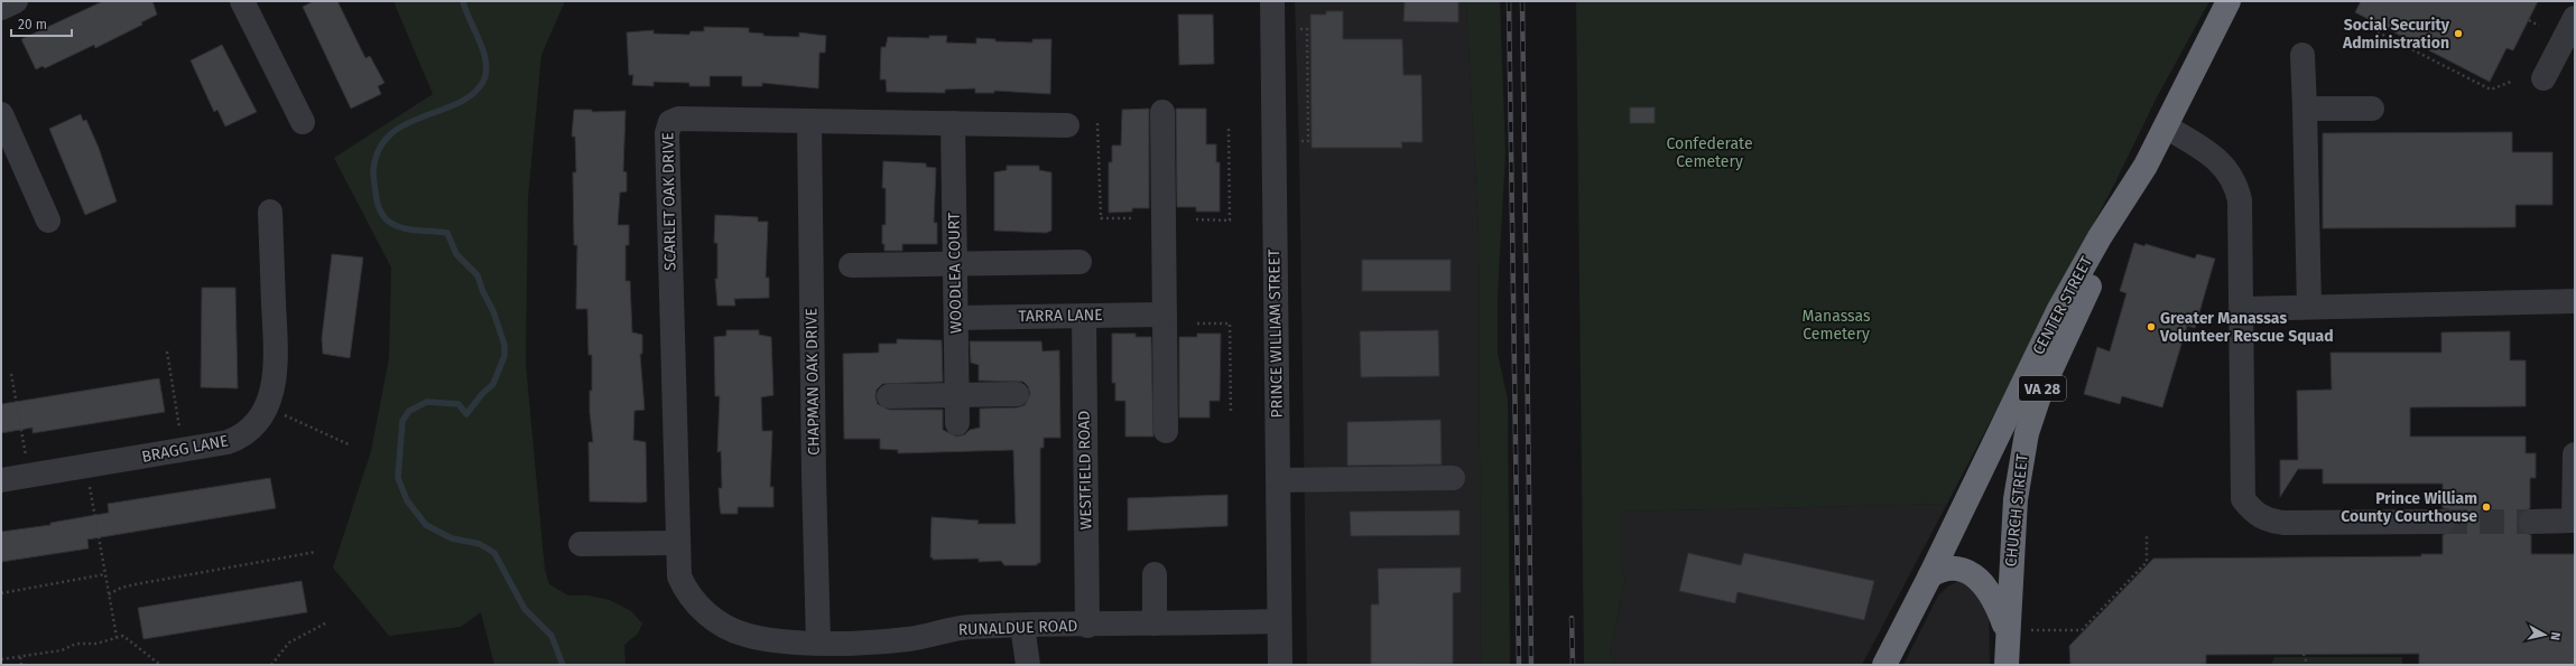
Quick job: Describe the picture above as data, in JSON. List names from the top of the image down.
{
  "streets": {
    "highway": ["CENTER STREET", "VA 28", "CHURCH STREET"],
    "street": [
      "SCARLET OAK DRIVE",
      "WOODLEA COURT",
      "TARRA LANE",
      "PRINCE WILLIAM STREET",
      "CHAPMAN OAK DRIVE",
      "BRAGG LANE",
      "WESTFIELD ROAD",
      "RUNALDUE ROAD"
    ]
  },
  "crossings": [
    ["SCARLET OAK DRIVE", "WOODLEA COURT"],
    ["SCARLET OAK DRIVE", "CHAPMAN OAK DRIVE"],
    ["SCARLET OAK DRIVE", "RUNALDUE ROAD"],
    ["WOODLEA COURT", "TARRA LANE"],
    ["CENTER STREET", "CHURCH STREET"],
    ["TARRA LANE", "WESTFIELD ROAD"],
    ["PRINCE WILLIAM STREET", "RUNALDUE ROAD"],
    ["CHAPMAN OAK DRIVE", "RUNALDUE ROAD"],
    ["WESTFIELD ROAD", "RUNALDUE ROAD"]
  ],
  "parks": ["Confederate Cemetery", "Manassas Cemetery"],
  "places": ["Social Security Administration", "Greater Manassas Volunteer Rescue Squad", "Prince William County Courthouse"],
  "scale_bar": "20 m",
  "north": "right"
}
